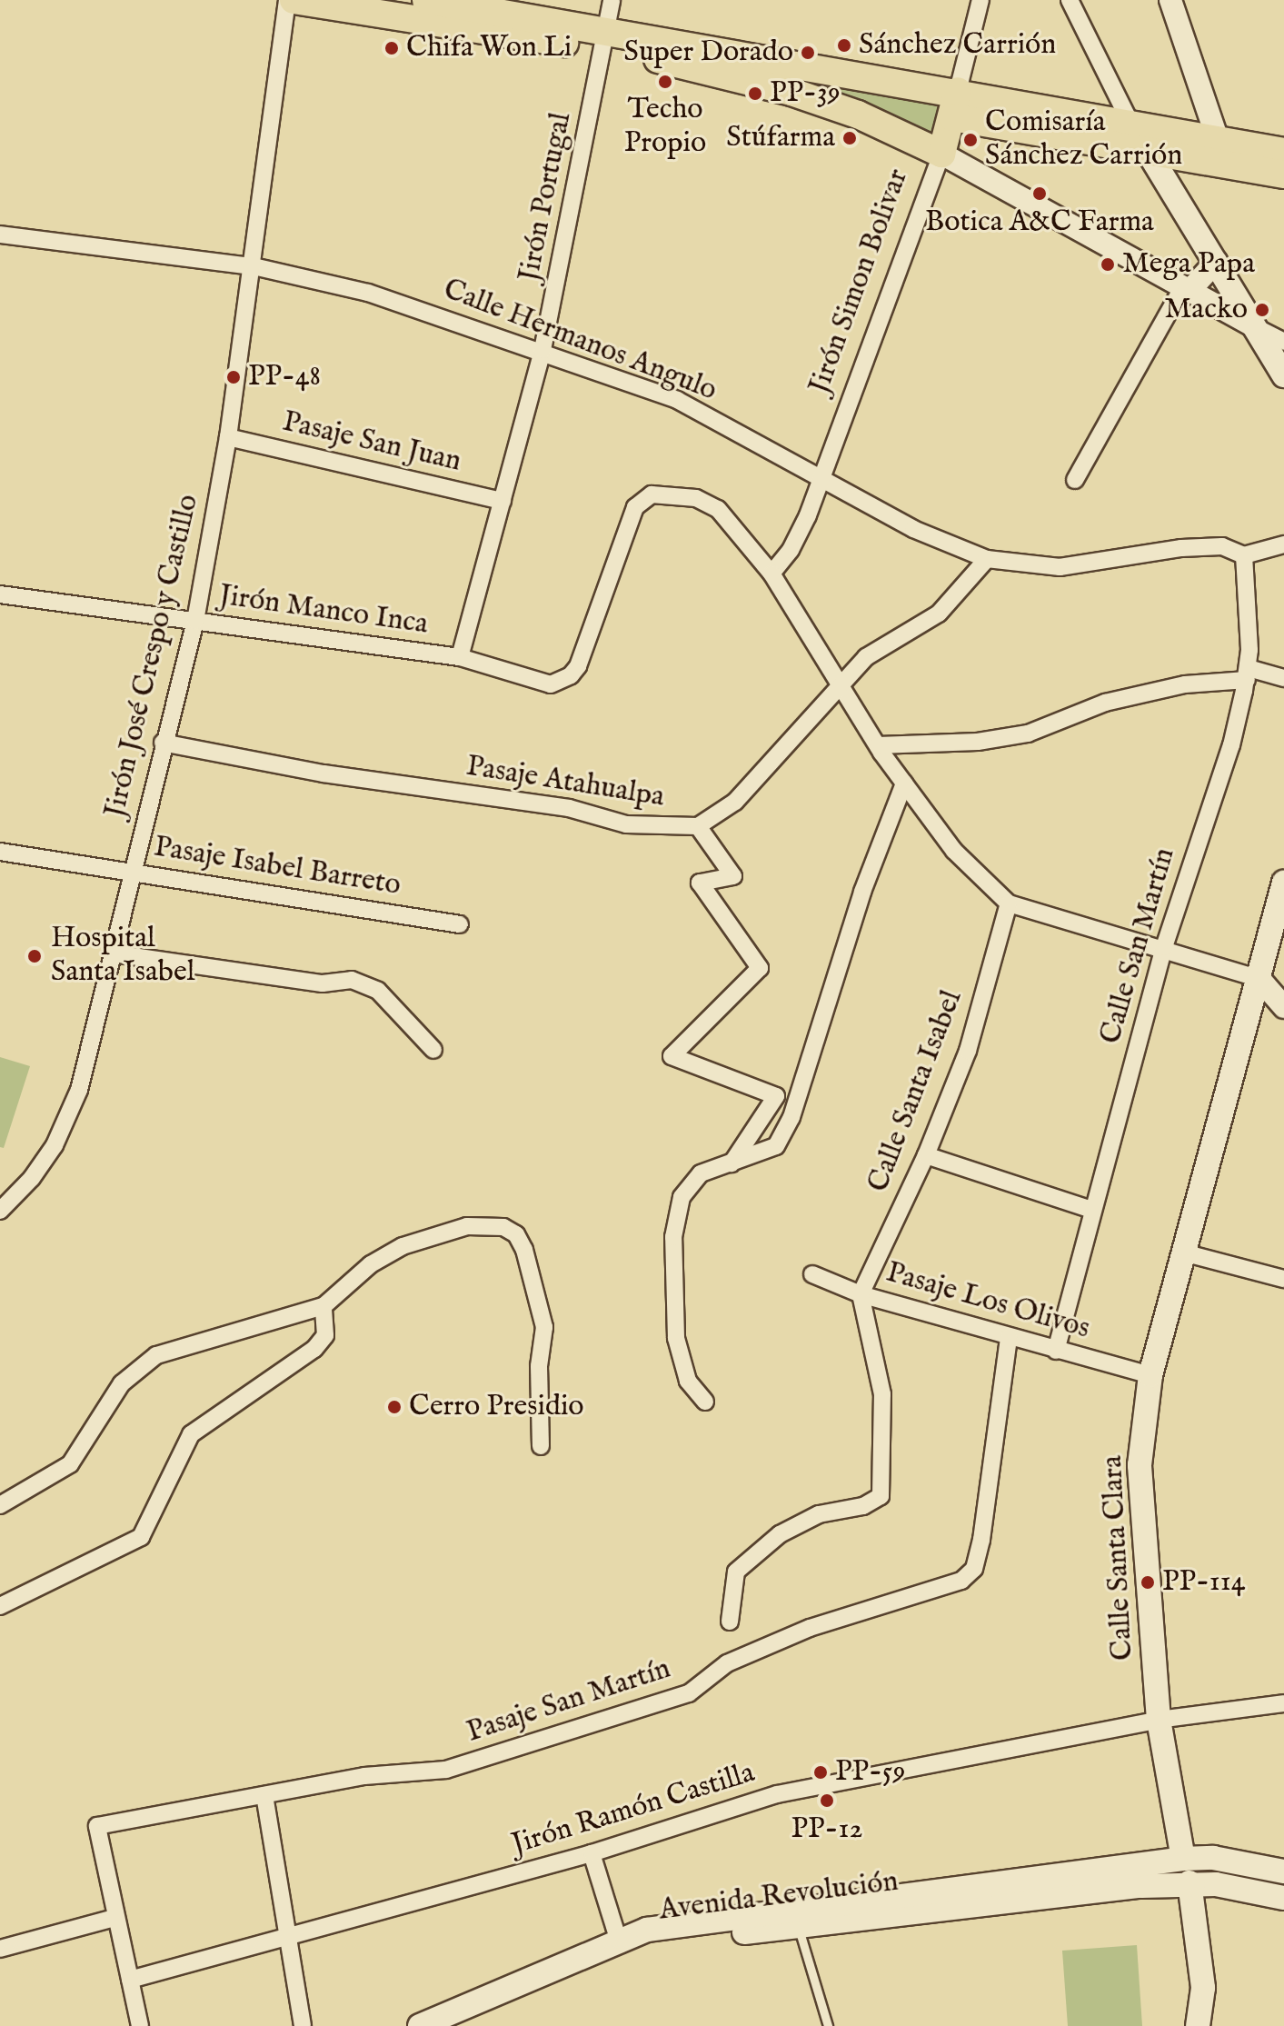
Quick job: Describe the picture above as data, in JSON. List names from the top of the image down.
{
  "streets": {
    "main road": ["Jirón Simon Bolivar", "Calle Santa Clara", "Avenida Revolución"],
    "street": [
      "Jirón Portugal",
      "Calle Hermanos Angulo",
      "Pasaje San Juan",
      "Jirón Manco Inca",
      "Jirón José Crespo y Castillo",
      "Pasaje Atahualpa",
      "Pasaje Isabel Barreto",
      "Calle San Martín",
      "Calle Santa Isabel",
      "Pasaje Los Olivos",
      "Pasaje San Martín",
      "Jirón Ramón Castilla"
    ]
  },
  "crossings": [
    ["Jirón Portugal", "Calle Hermanos Angulo"],
    ["Jirón Portugal", "Pasaje San Juan"],
    ["Jirón Portugal", "Jirón Manco Inca"],
    ["Jirón Simon Bolivar", "Calle Hermanos Angulo"],
    ["Jirón Simon Bolivar", "Jirón Manco Inca"],
    ["Calle Hermanos Angulo", "Jirón José Crespo y Castillo"],
    ["Calle Hermanos Angulo", "Pasaje Atahualpa"],
    ["Calle Hermanos Angulo", "Calle San Martín"],
    ["Pasaje San Juan", "Jirón José Crespo y Castillo"],
    ["Jirón Manco Inca", "Jirón José Crespo y Castillo"],
    ["Jirón José Crespo y Castillo", "Pasaje Atahualpa"],
    ["Jirón José Crespo y Castillo", "Pasaje Isabel Barreto"],
    ["Calle San Martín", "Pasaje Los Olivos"],
    ["Calle Santa Isabel", "Pasaje Los Olivos"],
    ["Pasaje Los Olivos", "Calle Santa Clara"],
    ["Pasaje Los Olivos", "Pasaje San Martín"],
    ["Calle Santa Clara", "Jirón Ramón Castilla"],
    ["Calle Santa Clara", "Avenida Revolución"]
  ],
  "places": [
    "Sánchez Carrión",
    "Chifa Won Li",
    "Super Dorado",
    "Techo Propio",
    "PP-39",
    "Stúfarma",
    "Comisaría Sánchez Carrión",
    "Botica A&C Farma",
    "Mega Papa",
    "Macko",
    "PP-48",
    "Hospital Santa Isabel",
    "Cerro Presidio",
    "PP-114",
    "PP-59",
    "PP-12"
  ]
}
